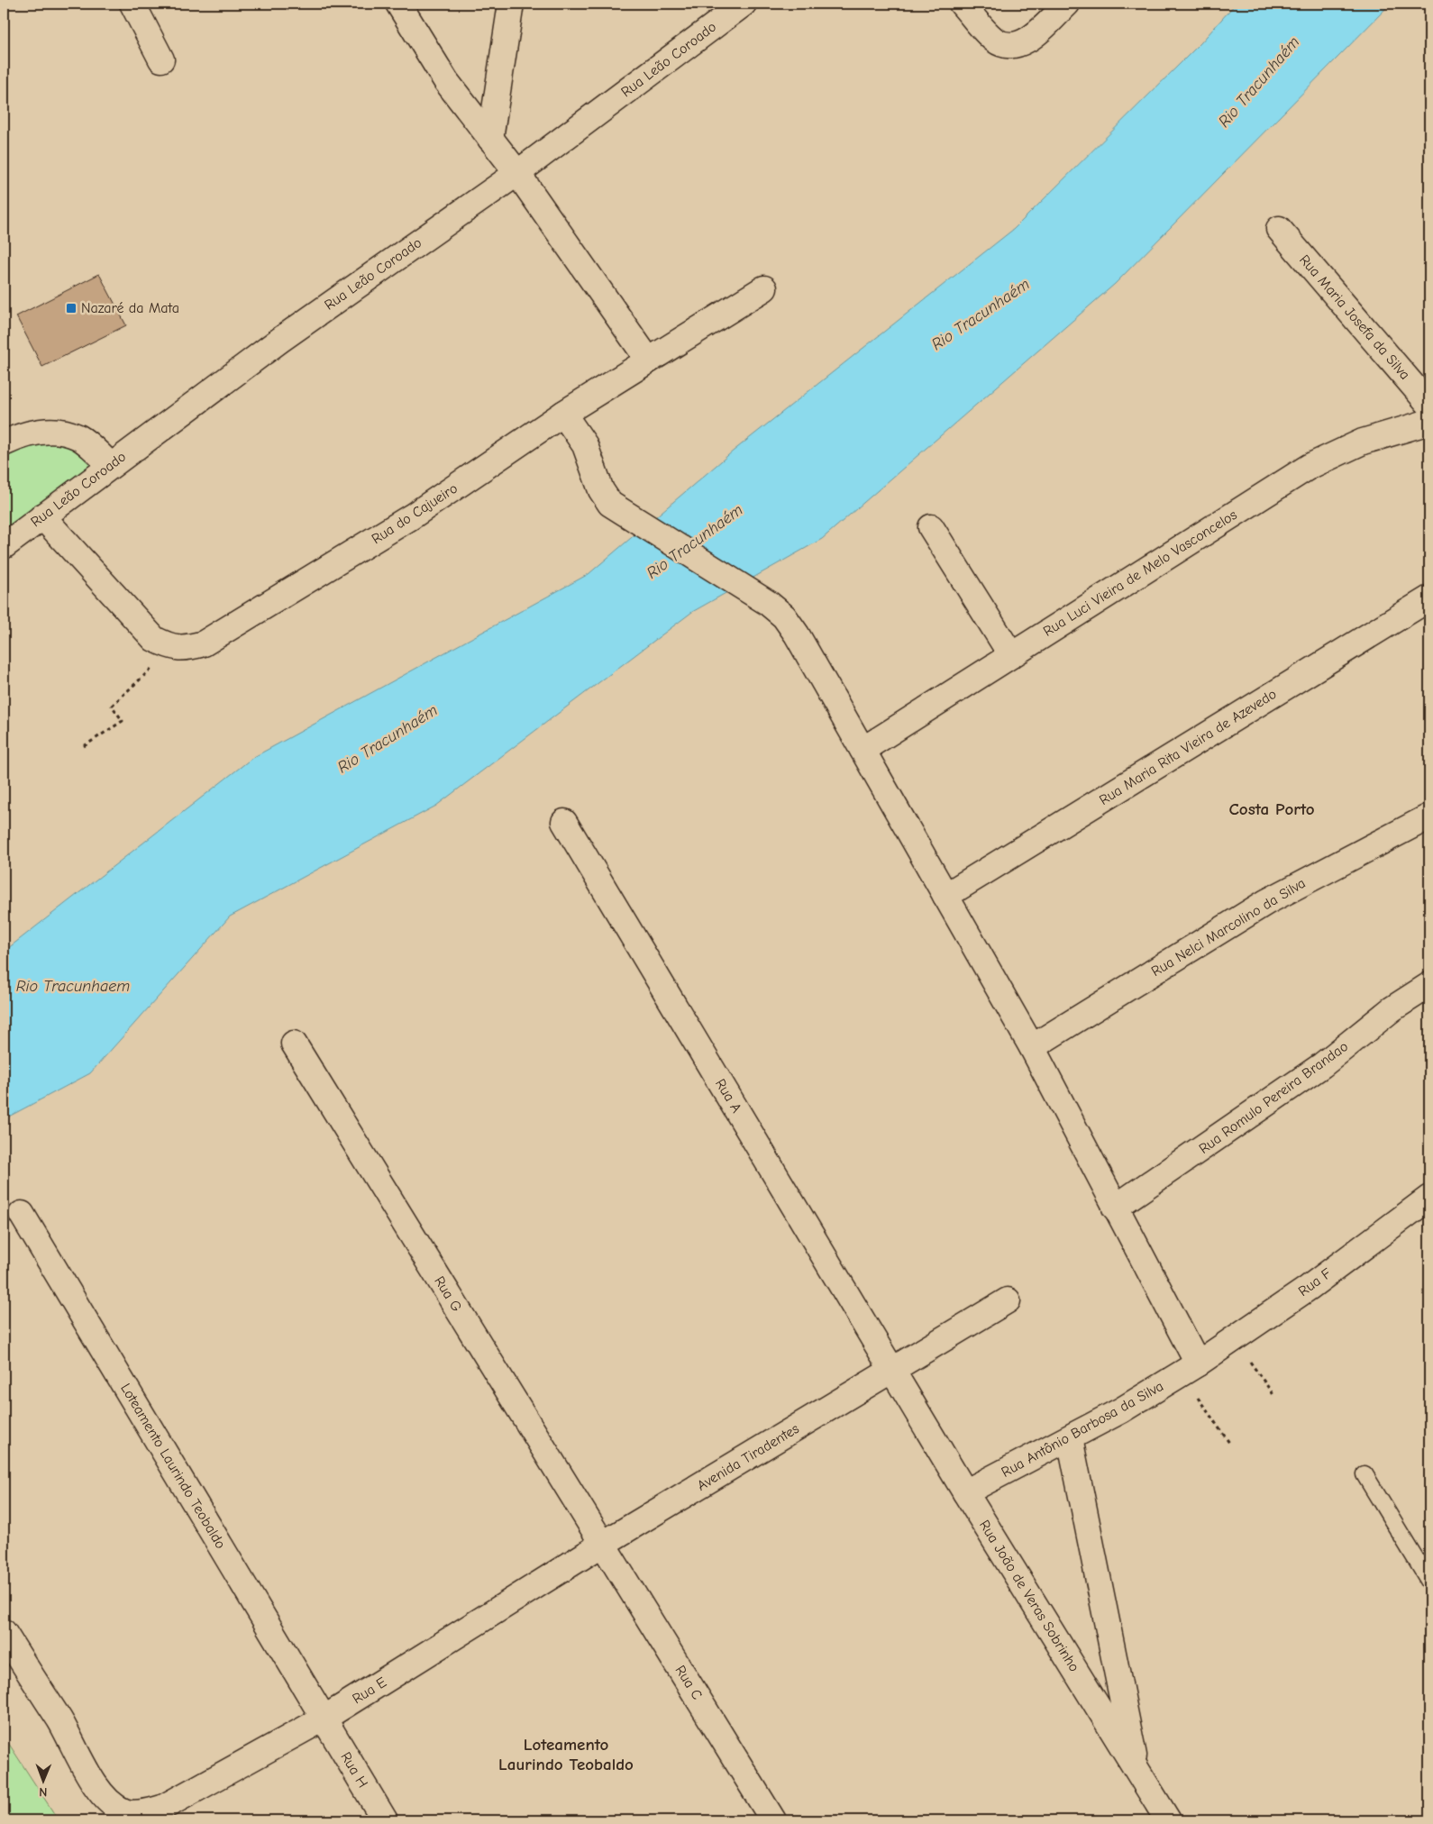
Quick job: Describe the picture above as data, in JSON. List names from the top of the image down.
{
  "streets": {
    "street": [
      "Rua Leão Coroado",
      "Rua Maria Josefa da Silva",
      "Rua do Cajueiro",
      "Rua Luci Vieira de Melo Vasconcelos",
      "Rua Maria Rita Vieira de Azevedo",
      "Rua Nelci Marcolino da Silva",
      "Rua A",
      "Rua Romulo Pereira Brandao",
      "Rua F",
      "Rua G",
      "Rua Antônio Barbosa da Silva",
      "Avenida Tiradentes",
      "Loteamento Laurindo Teobaldo",
      "Rua João de Veras Sobrinho",
      "Rua C",
      "Rua E",
      "Rua H"
    ]
  },
  "crossings": [
    ["Rua A", "Avenida Tiradentes"],
    ["Rua A", "Rua João de Veras Sobrinho"],
    ["Rua F", "Rua Antônio Barbosa da Silva"],
    ["Rua G", "Avenida Tiradentes"],
    ["Rua G", "Rua C"],
    ["Rua G", "Rua E"],
    ["Rua Antônio Barbosa da Silva", "Rua João de Veras Sobrinho"],
    ["Avenida Tiradentes", "Rua João de Veras Sobrinho"],
    ["Avenida Tiradentes", "Rua C"],
    ["Avenida Tiradentes", "Rua E"],
    ["Loteamento Laurindo Teobaldo", "Rua E"],
    ["Loteamento Laurindo Teobaldo", "Rua H"],
    ["Rua C", "Rua E"],
    ["Rua E", "Rua H"]
  ],
  "districts": ["Costa Porto", "Loteamento Laurindo Teobaldo"],
  "water": ["Rio Tracunhaém", "Rio Tracunhaem"],
  "places": {
    "transit": ["Nazaré da Mata"]
  },
  "north": "bottom"
}
